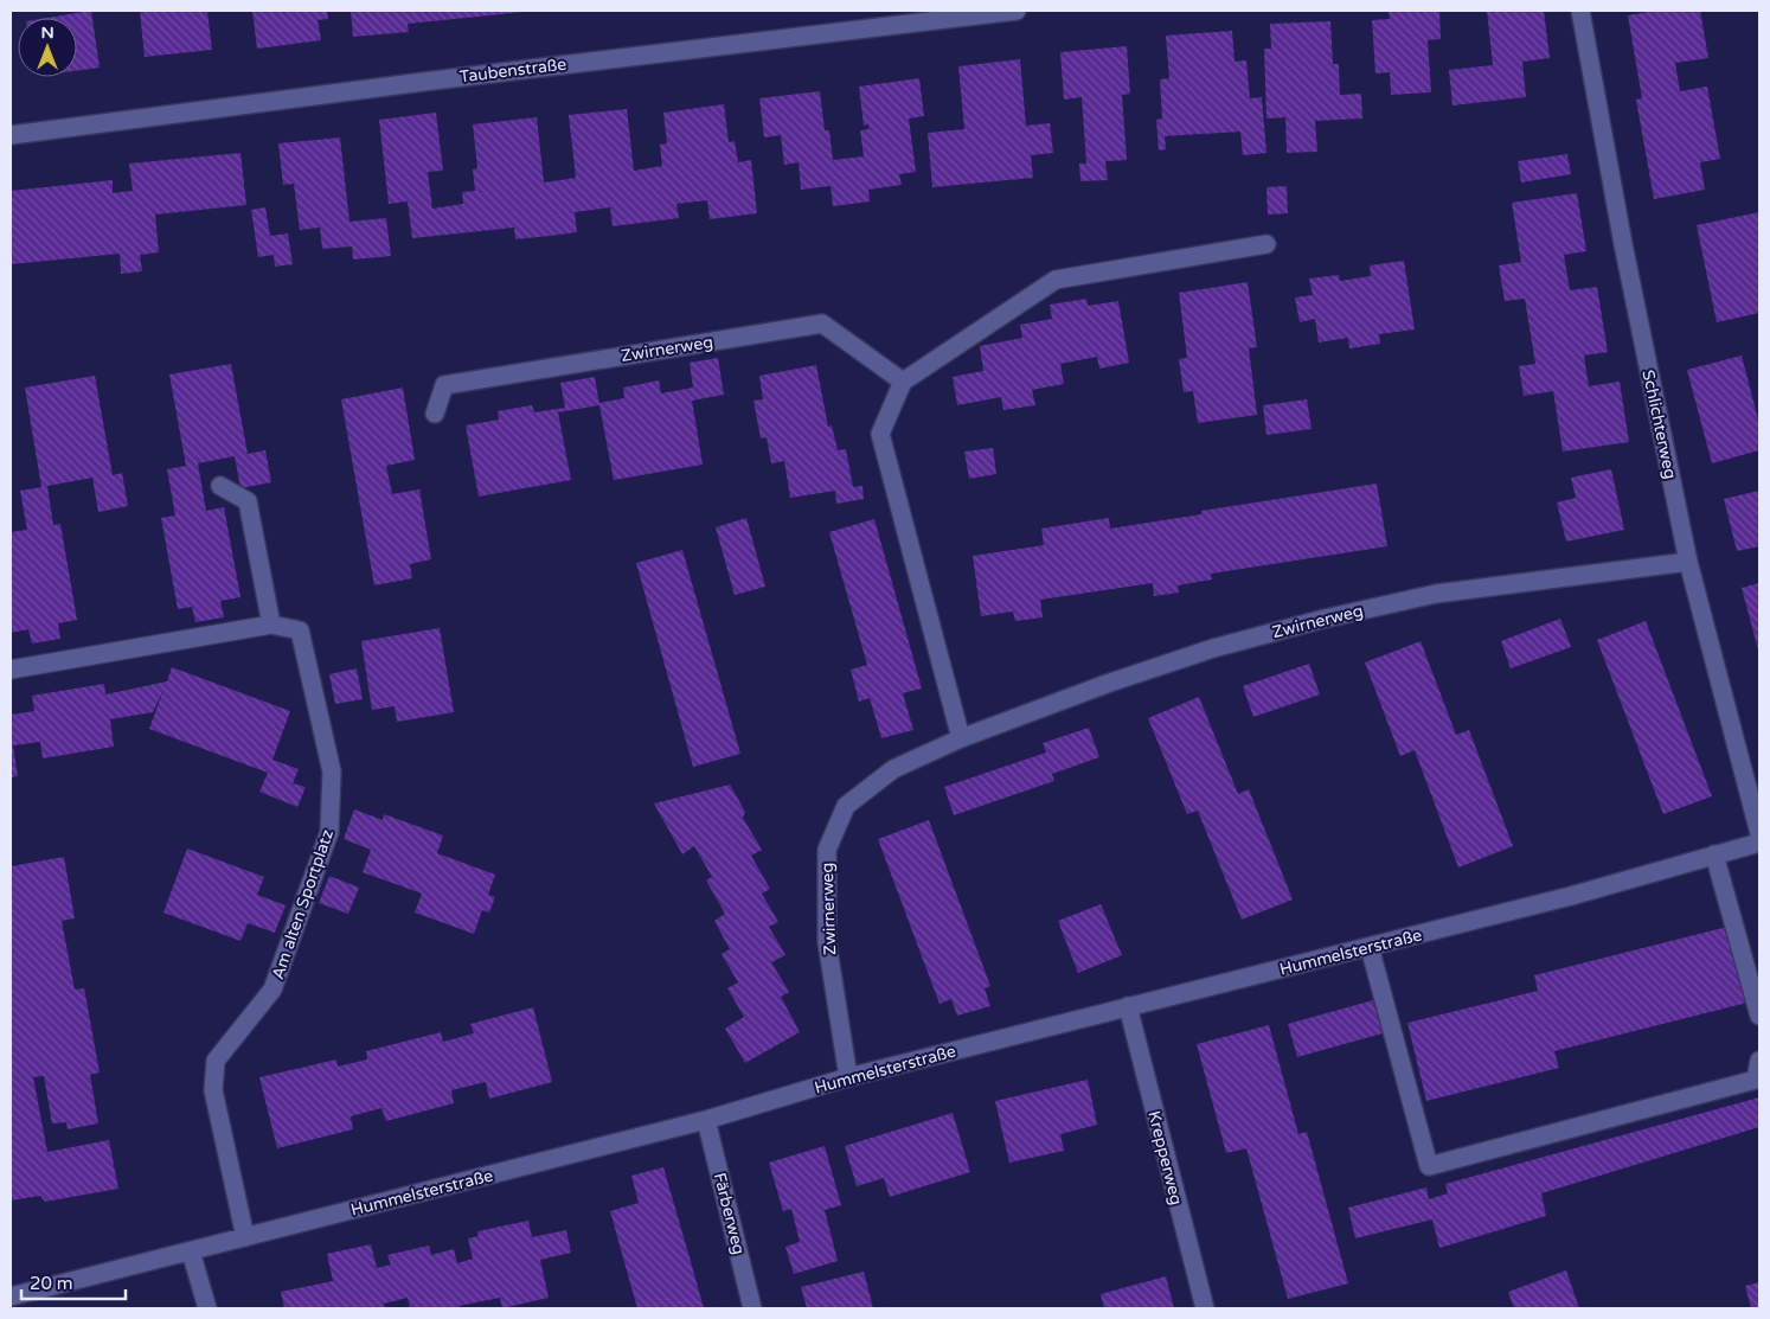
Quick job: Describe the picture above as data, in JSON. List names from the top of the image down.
{
  "streets": {
    "street": [
      "Taubenstraße",
      "Zwirnerweg",
      "Schlichterweg",
      "Am alten Sportplatz",
      "Hummelsterstraße",
      "Krepperweg",
      "Färberweg"
    ]
  },
  "crossings": [
    ["Zwirnerweg", "Schlichterweg"],
    ["Zwirnerweg", "Hummelsterstraße"],
    ["Am alten Sportplatz", "Hummelsterstraße"],
    ["Hummelsterstraße", "Krepperweg"],
    ["Hummelsterstraße", "Färberweg"]
  ],
  "scale_bar": "20 m",
  "north": "top"
}
